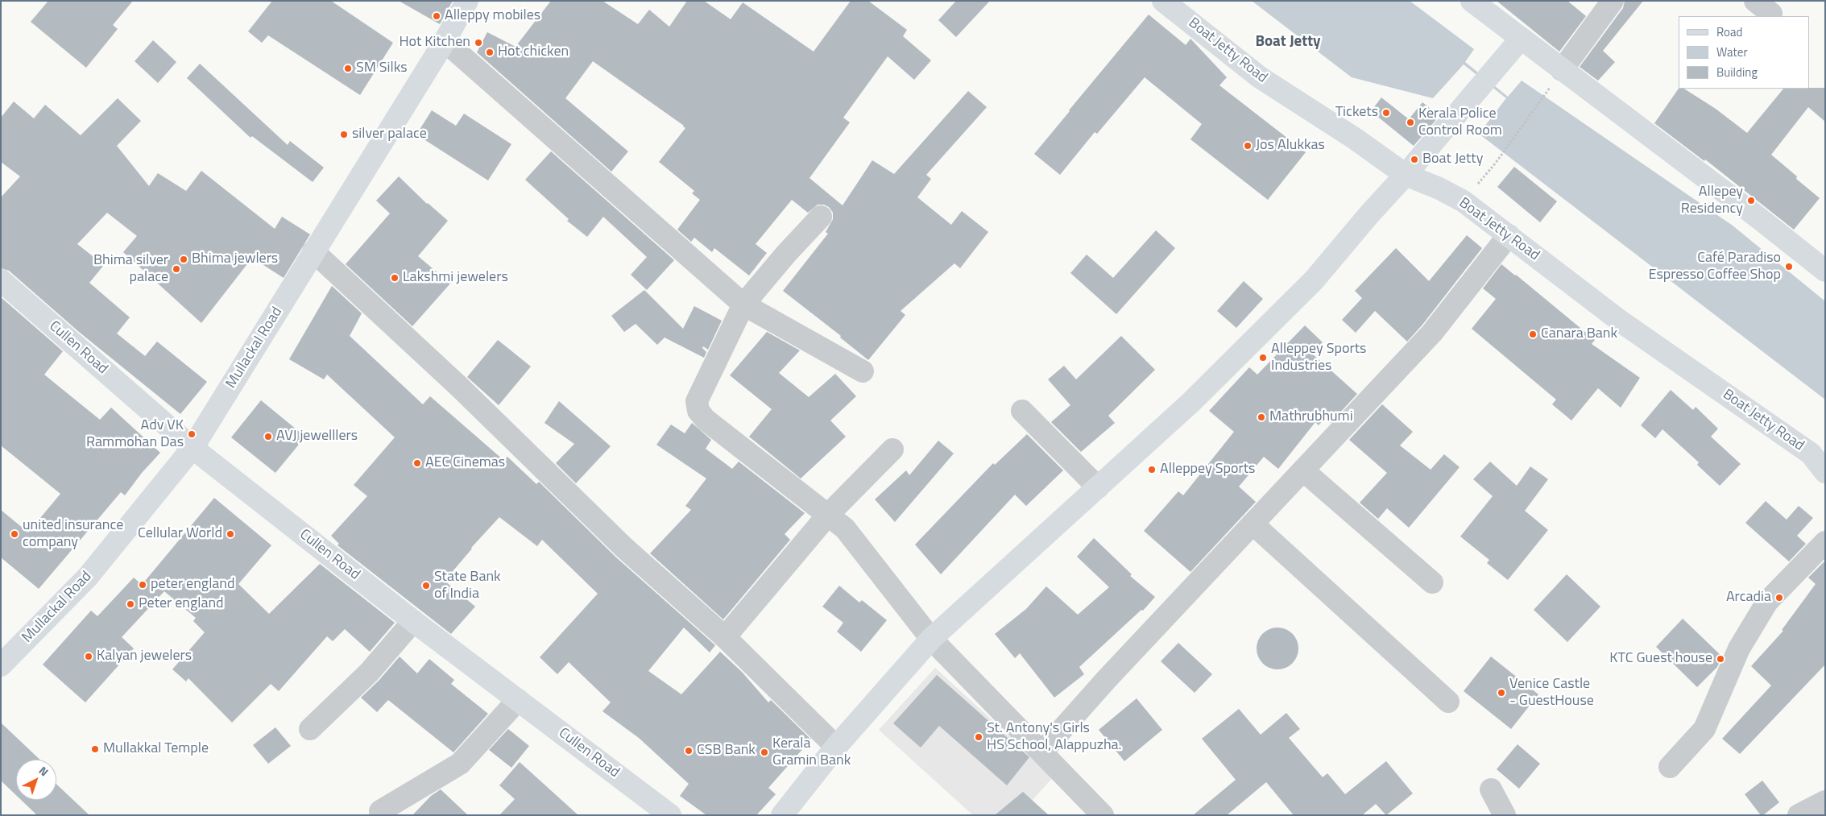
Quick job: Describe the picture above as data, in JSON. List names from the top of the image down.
{
  "streets": {
    "main road": ["Boat Jetty Road", "Cullen Road", "Mullackal Road"]
  },
  "crossings": [
    ["Cullen Road", "Mullackal Road"]
  ],
  "districts": ["Boat Jetty"],
  "places": [
    "Alleppy mobiles",
    "Hot Kitchen",
    "Hot chicken",
    "SM Silks",
    "Tickets",
    "Kerala Police Control Room",
    "silver palace",
    "Jos Alukkas",
    "Boat Jetty",
    "Allepey Residency",
    "Bhima jewlers",
    "Café Paradiso Espresso Coffee Shop",
    "Bhima silver palace",
    "Lakshmi jewelers",
    "Canara Bank",
    "Alleppey Sports Industries",
    "Mathrubhumi",
    "Adv VK Rammohan Das",
    "AVJ jewelllers",
    "AEC Cinemas",
    "Alleppey Sports",
    "united insurance company",
    "Cellular World",
    "peter england",
    "State Bank of India",
    "Arcadia",
    "Peter england",
    "Kalyan jewelers",
    "KTC Guest house",
    "Venice Castle - GuestHouse",
    "St. Antony's Girls HS School, Alappuzha.",
    "Mullakkal Temple",
    "CSB Bank",
    "Kerala Gramin Bank"
  ],
  "legend": ["Road", "Water", "Building"],
  "north": "top right"
}
